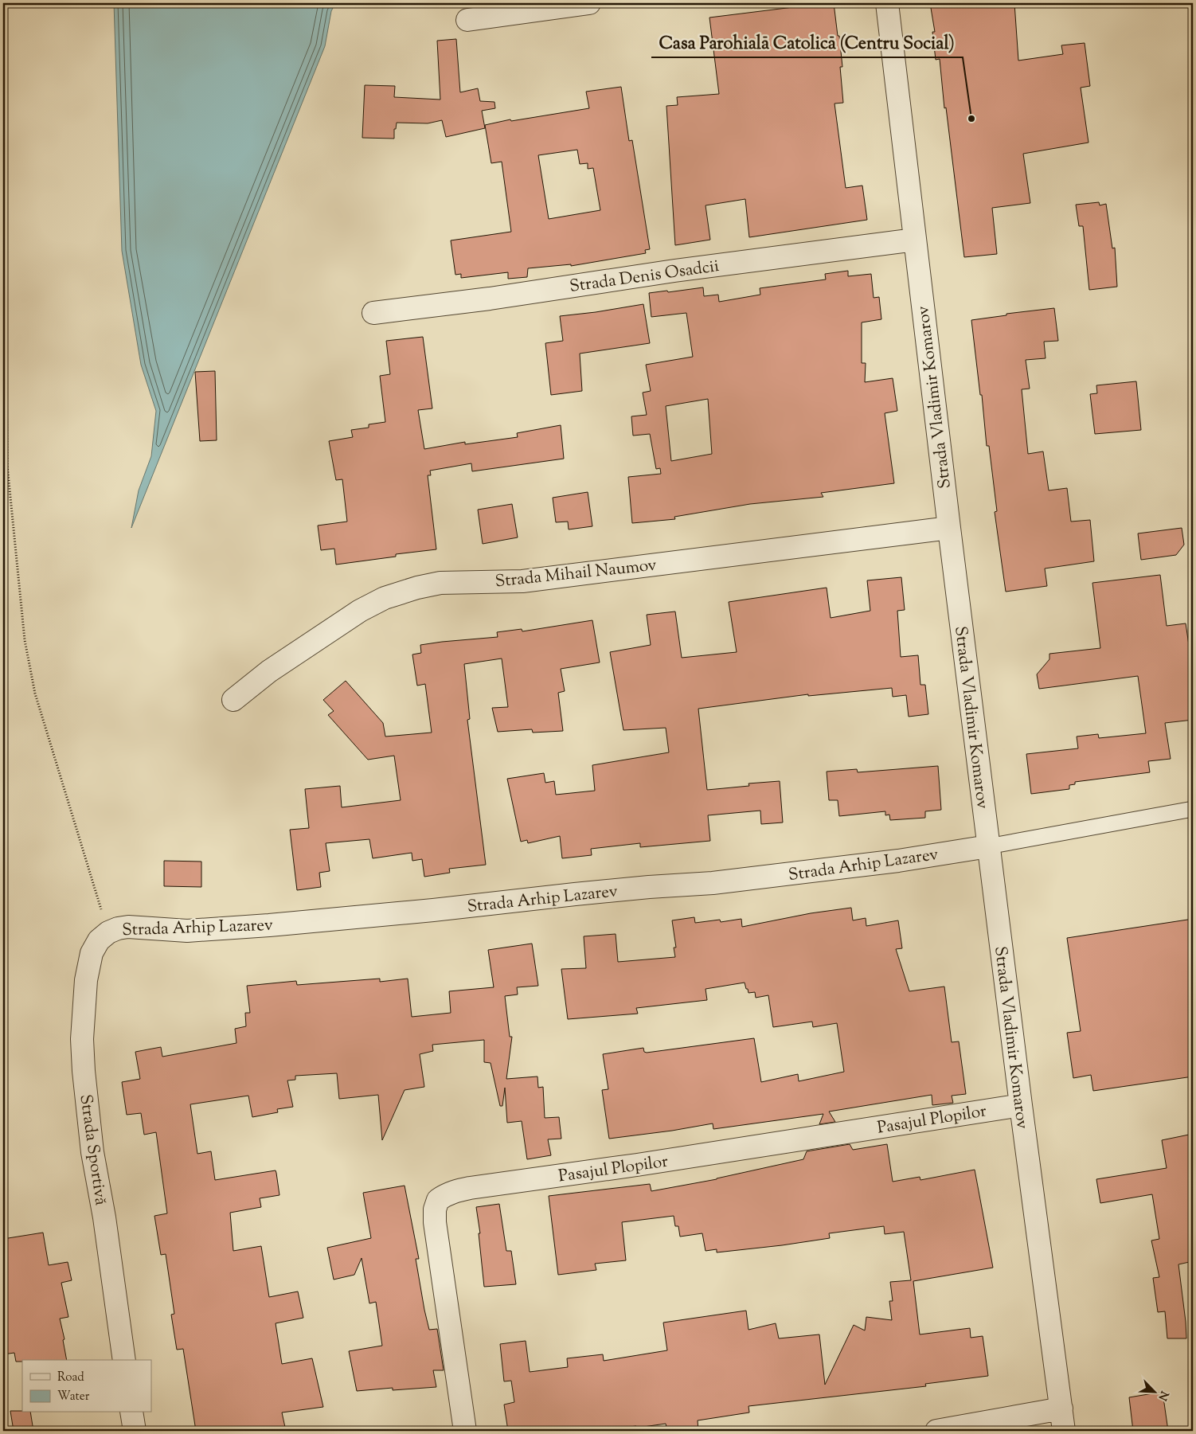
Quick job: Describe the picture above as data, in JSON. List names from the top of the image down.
{
  "streets": {
    "street": [
      "Strada Denis Osadcii",
      "Strada Vladimir Komarov",
      "Strada Mihail Naumov",
      "Strada Arhip Lazarev",
      "Pasajul Plopilor",
      "Strada Sportivă"
    ]
  },
  "crossings": [
    ["Strada Denis Osadcii", "Strada Vladimir Komarov"],
    ["Strada Vladimir Komarov", "Strada Mihail Naumov"],
    ["Strada Vladimir Komarov", "Strada Arhip Lazarev"],
    ["Strada Vladimir Komarov", "Pasajul Plopilor"],
    ["Strada Arhip Lazarev", "Strada Sportivă"]
  ],
  "places": ["Casa Parohialā Catolicā (Centru Social)"],
  "legend": ["Road", "Water"],
  "north": "bottom right"
}
